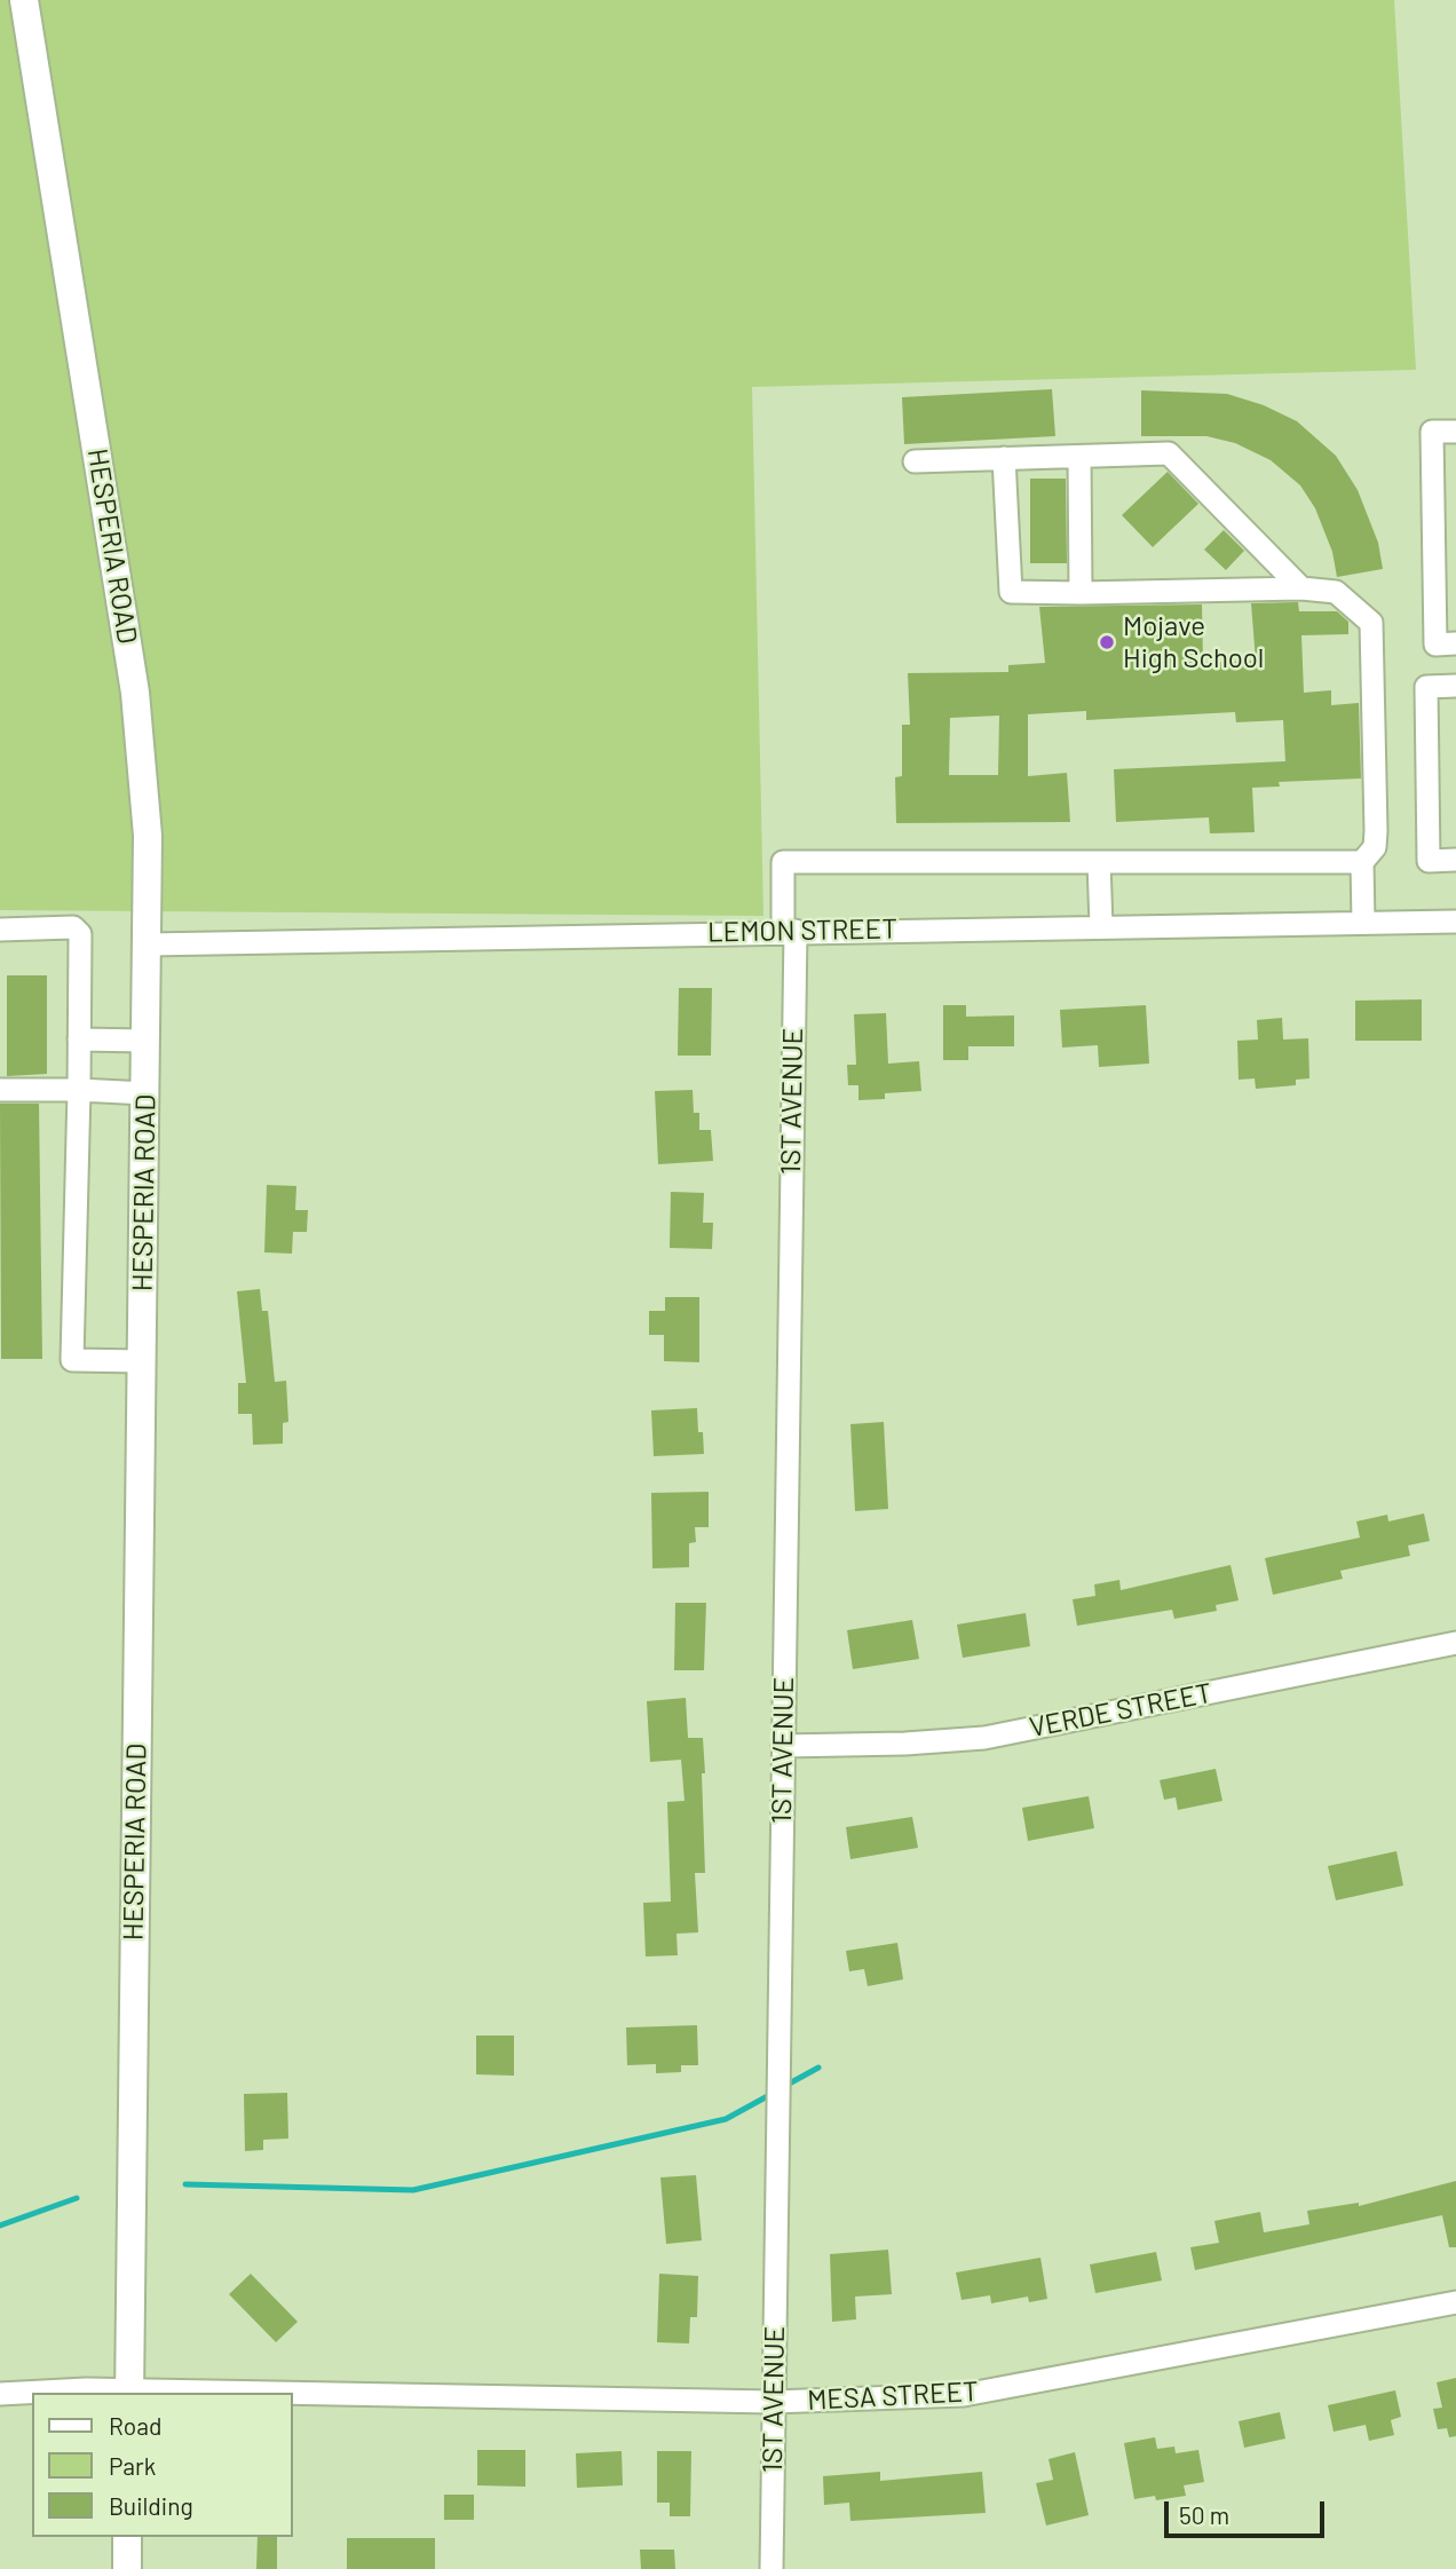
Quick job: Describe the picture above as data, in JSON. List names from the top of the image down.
{
  "streets": {
    "main road": ["HESPERIA ROAD"],
    "street": [
      "LEMON STREET",
      "1ST AVENUE",
      "VERDE STREET",
      "MESA STREET"
    ]
  },
  "crossings": [
    ["HESPERIA ROAD", "LEMON STREET"],
    ["LEMON STREET", "1ST AVENUE"],
    ["1ST AVENUE", "VERDE STREET"],
    ["1ST AVENUE", "MESA STREET"]
  ],
  "places": ["Mojave High School"],
  "legend": ["Road", "Park", "Building"],
  "scale_bar": "50 m"
}
